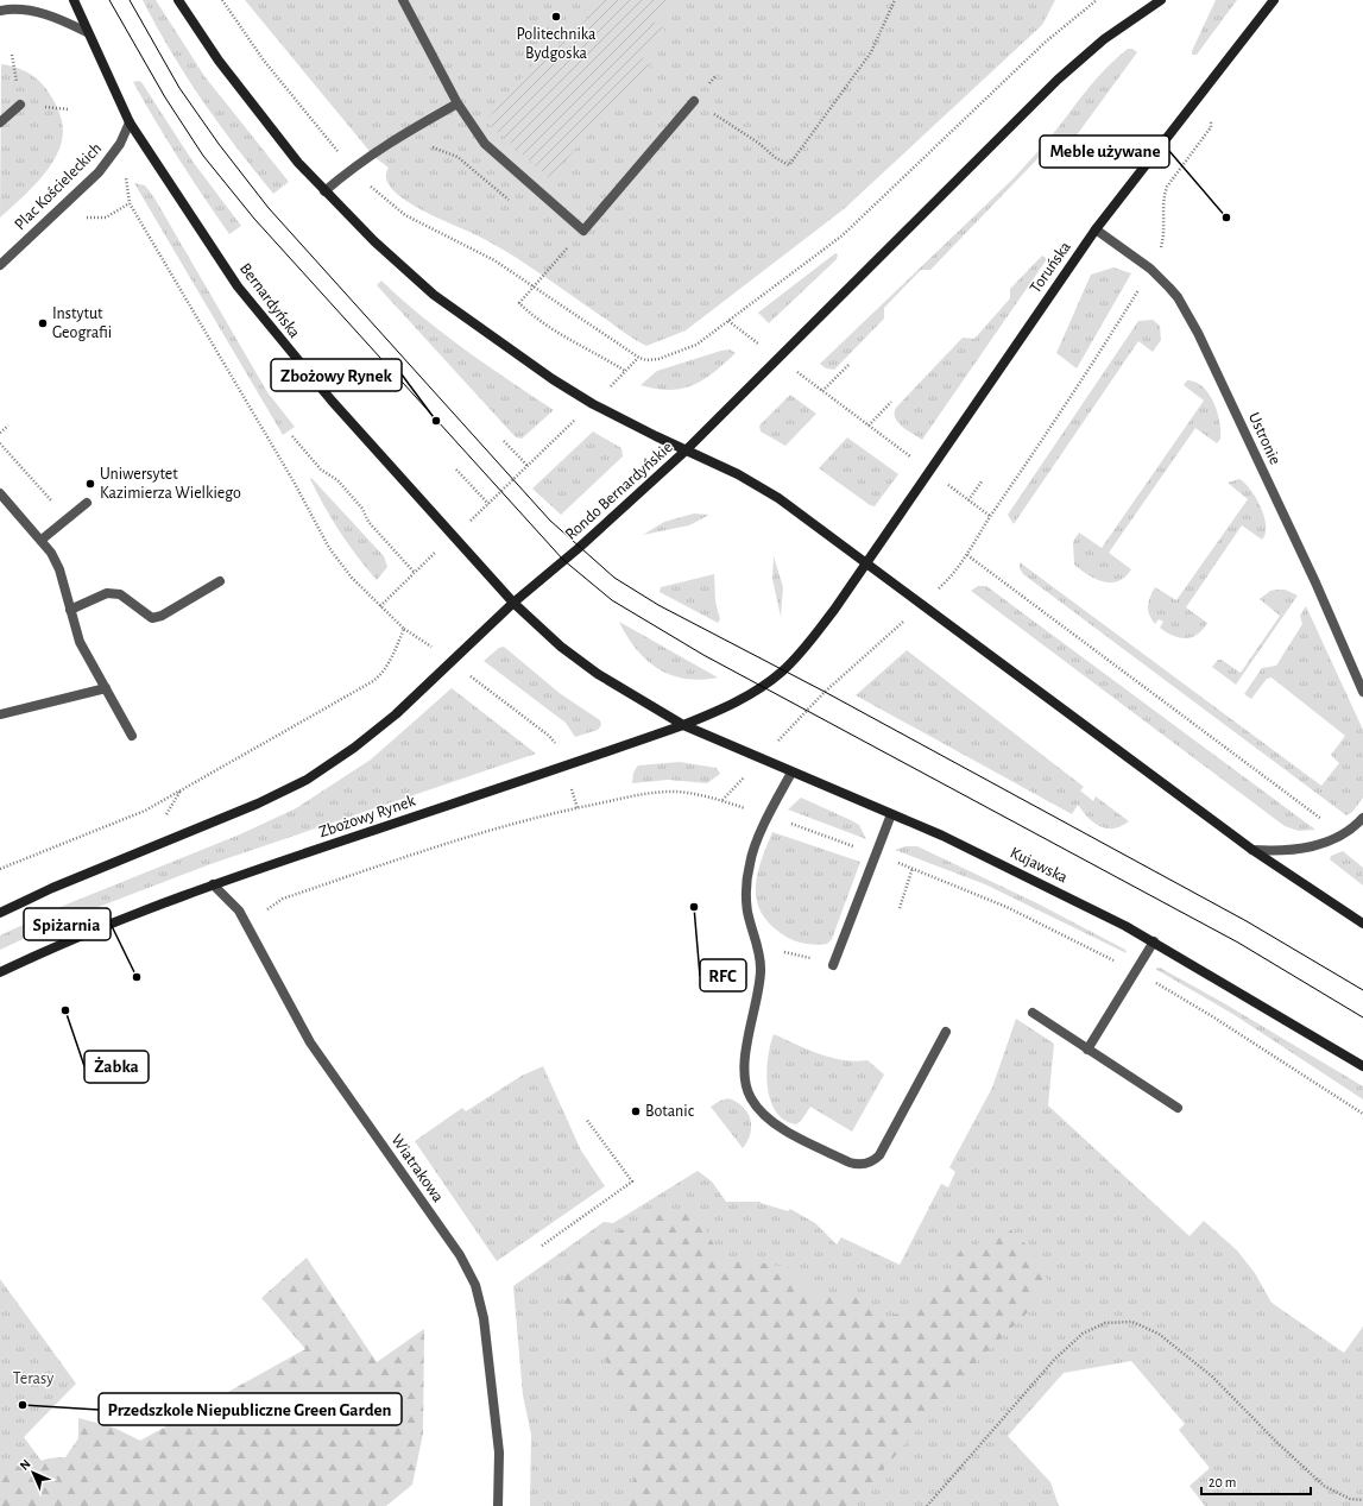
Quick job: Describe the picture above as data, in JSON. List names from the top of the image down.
{
  "streets": {
    "main road": [
      "Toruńska",
      "Bernardyńska",
      "Rondo Bernardyńskie",
      "Zbożowy Rynek",
      "Kujawska"
    ],
    "street": ["Plac Kościeleckich", "Ustronie", "Wiatrakowa"]
  },
  "crossings": [
    ["Plac Kościeleckich", "Bernardyńska"],
    ["Toruńska", "Ustronie"],
    ["Toruńska", "Rondo Bernardyńskie"],
    ["Bernardyńska", "Rondo Bernardyńskie"],
    ["Zbożowy Rynek", "Kujawska"],
    ["Zbożowy Rynek", "Wiatrakowa"]
  ],
  "parks": ["Terasy"],
  "places": [
    "Politechnika Bydgoska",
    "Meble używane",
    "Instytut Geografii",
    "Zbożowy Rynek",
    "Uniwersytet Kazimierza Wielkiego",
    "RFC",
    "Spiżarnia",
    "Żabka",
    "Botanic",
    "Przedszkole Niepubliczne Green Garden"
  ],
  "scale_bar": "20 m",
  "north": "top left"
}
